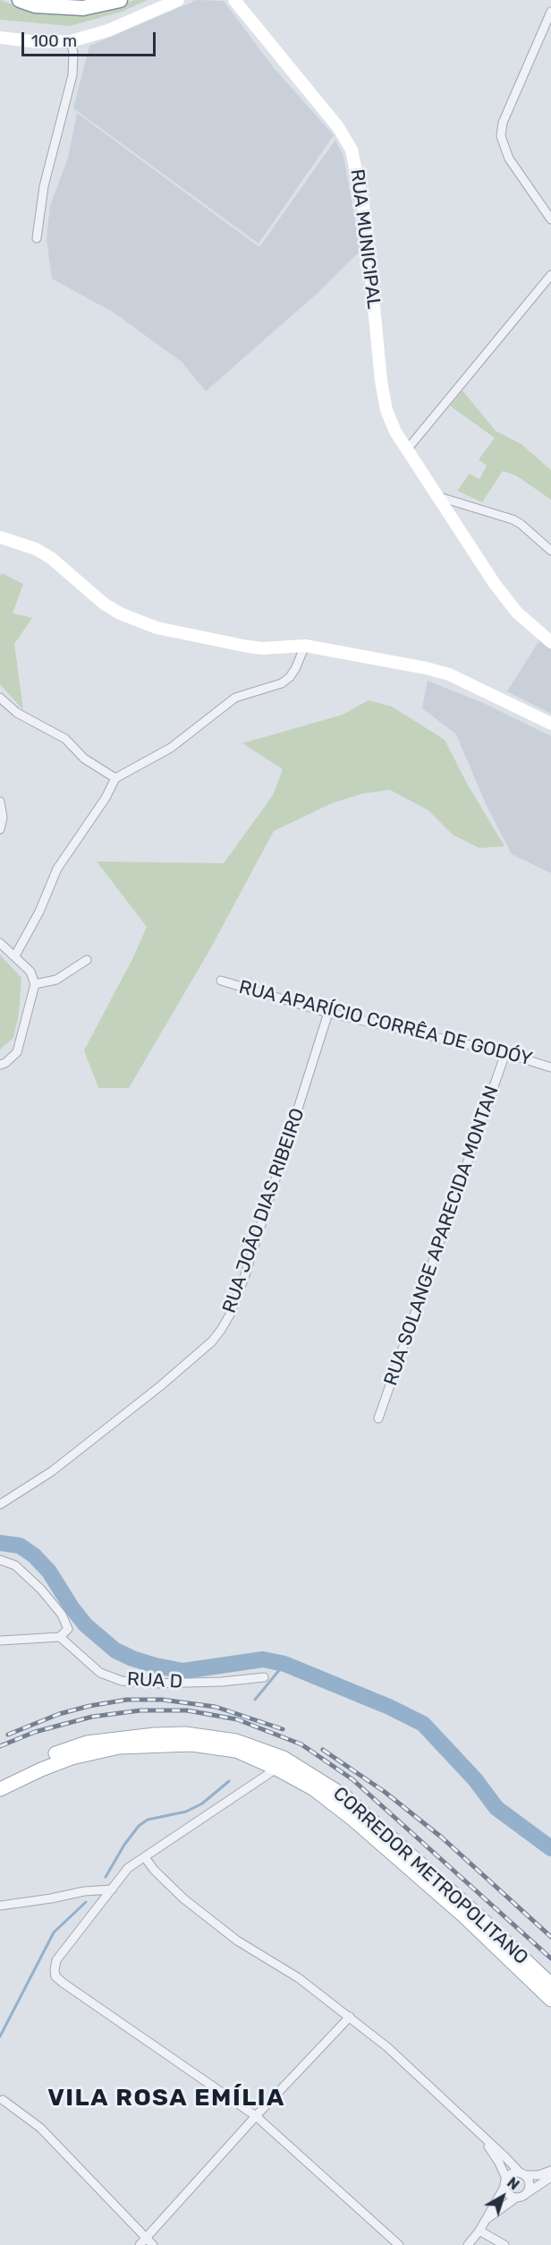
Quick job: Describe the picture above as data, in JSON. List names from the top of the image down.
{
  "streets": {
    "main road": ["RUA MUNICIPAL", "CORREDOR METROPOLITANO"],
    "street": [
      "RUA APARÍCIO CORRÊA DE GODÓY",
      "RUA JOÃO DIAS RIBEIRO",
      "RUA SOLANGE APARECIDA MONTAN",
      "RUA D"
    ]
  },
  "crossings": [
    ["RUA APARÍCIO CORRÊA DE GODÓY", "RUA JOÃO DIAS RIBEIRO"],
    ["RUA APARÍCIO CORRÊA DE GODÓY", "RUA SOLANGE APARECIDA MONTAN"]
  ],
  "districts": ["VILA ROSA EMÍLIA"],
  "scale_bar": "100 m",
  "north": "top right"
}
